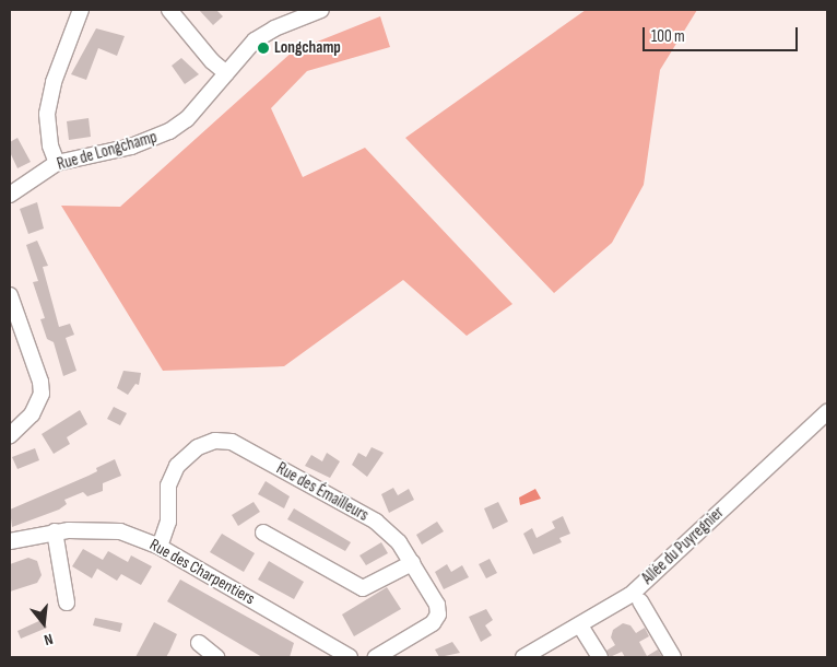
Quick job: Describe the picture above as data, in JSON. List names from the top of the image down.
{
  "streets": {
    "street": [
      "Rue de Longchamp",
      "Rue des Émailleurs",
      "Allée du Puyregnier",
      "Rue des Charpentiers"
    ]
  },
  "crossings": [
    ["Rue des Émailleurs", "Rue des Charpentiers"]
  ],
  "places": ["Longchamp"],
  "scale_bar": "100 m",
  "north": "bottom"
}
